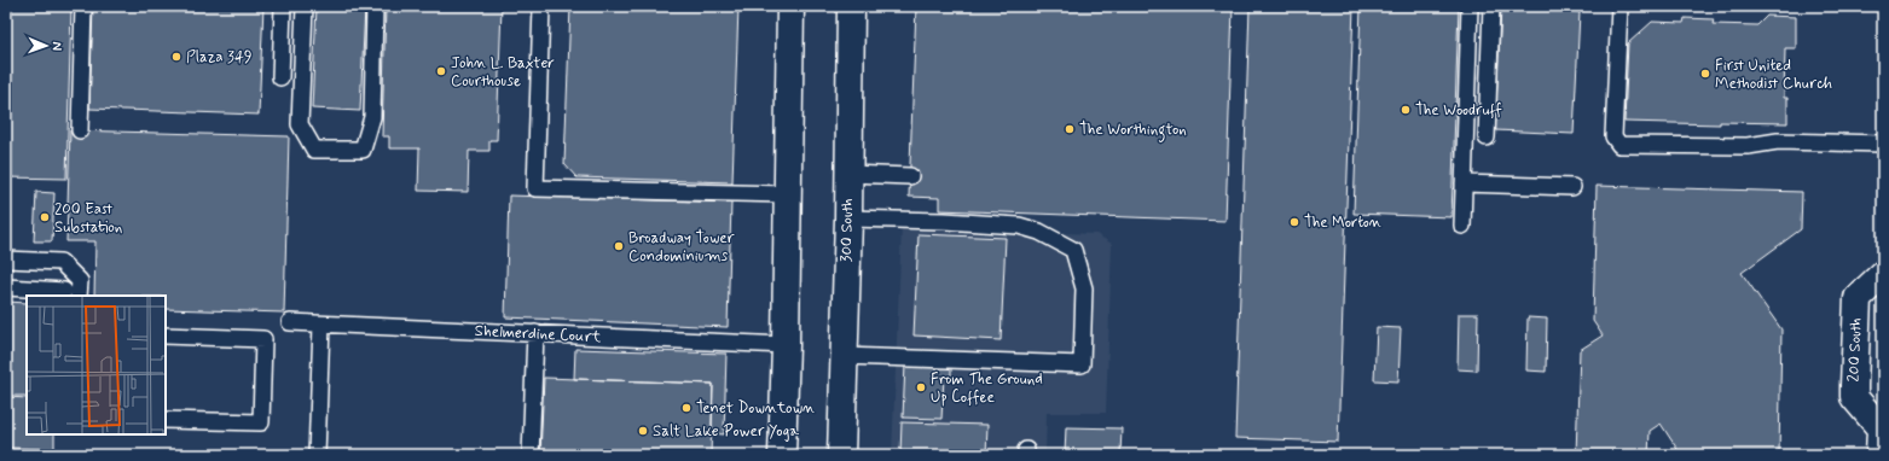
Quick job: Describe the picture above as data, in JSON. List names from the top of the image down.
{
  "streets": {
    "street": ["300 South", "200 South"],
    "lane": ["Shelmerdine Court"]
  },
  "places": [
    "Plaza 349",
    "John L. Baxter Courthouse",
    "First United Methodist Church",
    "The Woodruff",
    "The Worthington",
    "200 East Substation",
    "The Morton",
    "Broadway Tower Condominiums",
    "From The Ground Up Coffee",
    "Tenet Downtown",
    "Salt Lake Power Yoga"
  ],
  "north": "right"
}
